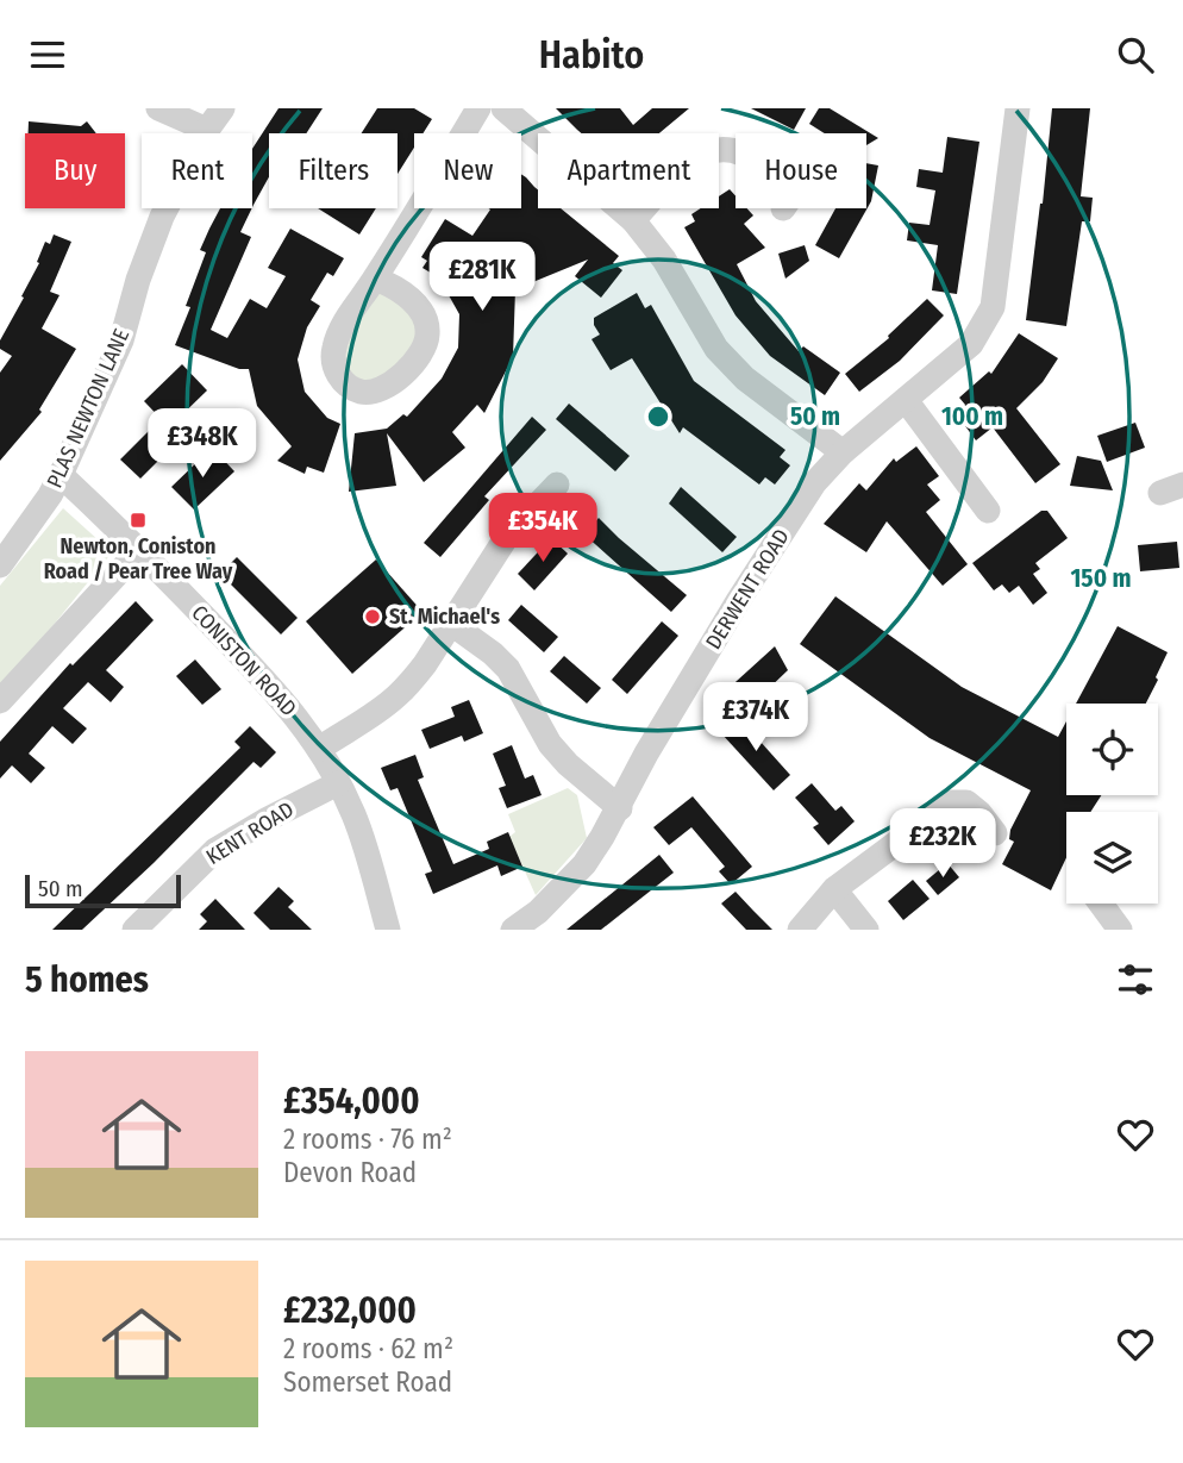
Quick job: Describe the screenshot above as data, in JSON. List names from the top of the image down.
{
  "streets": {
    "street": [
      "PLAS NEWTON LANE",
      "DERWENT ROAD",
      "CONISTON ROAD",
      "KENT ROAD"
    ]
  },
  "crossings": [
    ["PLAS NEWTON LANE", "CONISTON ROAD"],
    ["CONISTON ROAD", "KENT ROAD"]
  ],
  "places": {
    "transit": ["Newton, Coniston Road / Pear Tree Way"],
    "other": ["St. Michael's"]
  },
  "scale_bar": "50 m",
  "page": {
    "header": "Habito",
    "chip": [
      "Buy",
      "Rent",
      "Filters",
      "New",
      "Apartment",
      "House"
    ],
    "price": [
      "£281K",
      "£348K",
      "£354K",
      "£374K",
      "£232K"
    ],
    "scale": "50 m",
    "heading": "5 homes",
    "list": [
      {
        "name": "£354,000",
        "note": "2 rooms · 76 m² · Devon Road"
      },
      {
        "name": "£232,000",
        "note": "2 rooms · 62 m² · Somerset Road"
      }
    ]
  },
  "rings": ["50 m", "100 m", "150 m"]
}
